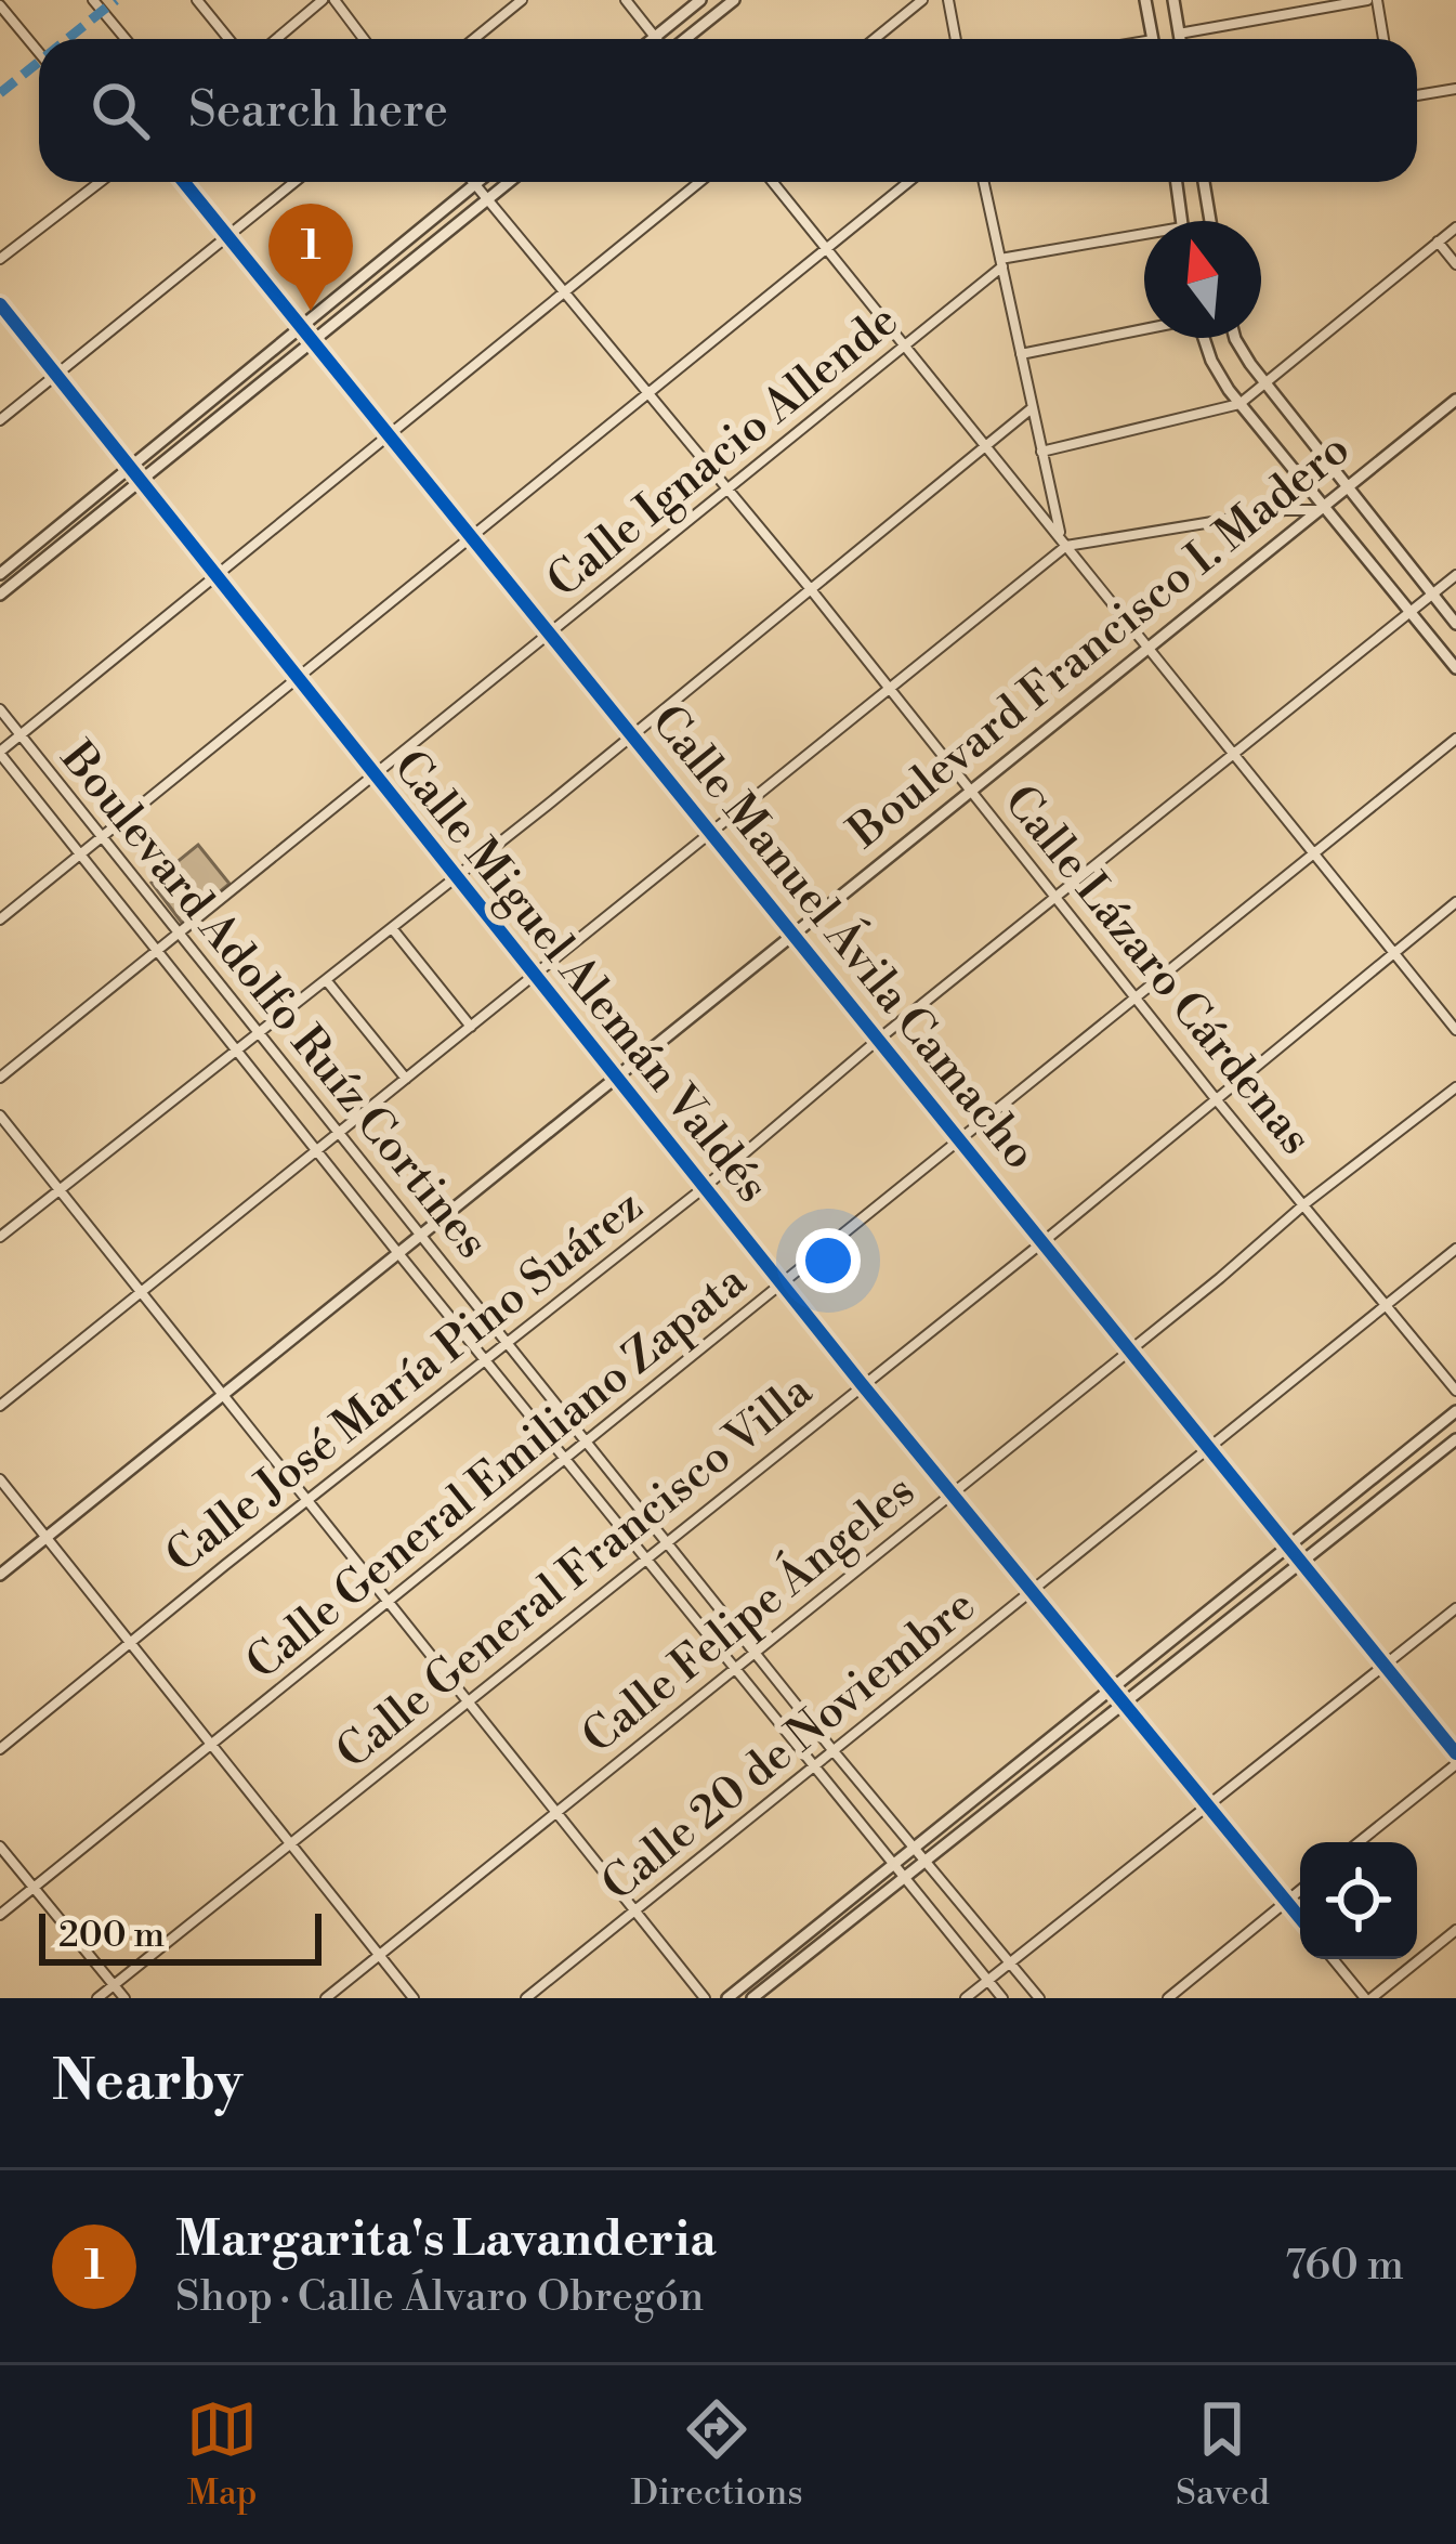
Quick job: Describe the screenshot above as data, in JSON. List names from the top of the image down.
{
  "streets": {
    "street": [
      "Calle Ignacio Allende",
      "Boulevard Francisco I. Madero",
      "Calle Manuel Ávila Camacho",
      "Calle Lázaro Cárdenas",
      "Calle Miguel Alemán Valdés",
      "Boulevard Adolfo Ruíz Cortines",
      "Calle José María Pino Suárez",
      "Calle General Emiliano Zapata",
      "Calle General Francisco Villa",
      "Calle Felipe Ángeles",
      "Calle 20 de Noviembre"
    ]
  },
  "crossings": [
    ["Calle Ignacio Allende", "Calle Manuel Ávila Camacho"],
    ["Calle Ignacio Allende", "Calle Lázaro Cárdenas"],
    ["Calle Ignacio Allende", "Calle Miguel Alemán Valdés"],
    ["Calle Ignacio Allende", "Boulevard Adolfo Ruíz Cortines"],
    ["Boulevard Francisco I. Madero", "Calle Manuel Ávila Camacho"],
    ["Boulevard Francisco I. Madero", "Calle Lázaro Cárdenas"],
    ["Boulevard Francisco I. Madero", "Calle Miguel Alemán Valdés"],
    ["Boulevard Francisco I. Madero", "Boulevard Adolfo Ruíz Cortines"],
    ["Calle Manuel Ávila Camacho", "Calle José María Pino Suárez"],
    ["Calle Manuel Ávila Camacho", "Calle General Emiliano Zapata"],
    ["Calle Manuel Ávila Camacho", "Calle General Francisco Villa"],
    ["Calle Manuel Ávila Camacho", "Calle Felipe Ángeles"],
    ["Calle Manuel Ávila Camacho", "Calle 20 de Noviembre"],
    ["Calle Lázaro Cárdenas", "Calle José María Pino Suárez"],
    ["Calle Lázaro Cárdenas", "Calle General Emiliano Zapata"],
    ["Calle Lázaro Cárdenas", "Calle General Francisco Villa"],
    ["Calle Lázaro Cárdenas", "Calle Felipe Ángeles"],
    ["Calle Lázaro Cárdenas", "Calle 20 de Noviembre"],
    ["Calle Miguel Alemán Valdés", "Calle José María Pino Suárez"],
    ["Calle Miguel Alemán Valdés", "Calle General Emiliano Zapata"],
    ["Calle Miguel Alemán Valdés", "Calle General Francisco Villa"],
    ["Calle Miguel Alemán Valdés", "Calle Felipe Ángeles"],
    ["Calle Miguel Alemán Valdés", "Calle 20 de Noviembre"],
    ["Boulevard Adolfo Ruíz Cortines", "Calle José María Pino Suárez"],
    ["Boulevard Adolfo Ruíz Cortines", "Calle General Emiliano Zapata"],
    ["Boulevard Adolfo Ruíz Cortines", "Calle General Francisco Villa"],
    ["Boulevard Adolfo Ruíz Cortines", "Calle Felipe Ángeles"],
    ["Boulevard Adolfo Ruíz Cortines", "Calle 20 de Noviembre"]
  ],
  "scale_bar": "200 m",
  "north": "top",
  "page": {
    "search": "Search here",
    "pins": "1",
    "scale": "200 m",
    "heading": "Nearby",
    "list": [
      {
        "mark": "1",
        "name": "Margarita's Lavanderia",
        "note": "Shop · Calle Álvaro Obregón",
        "value": "760 m"
      }
    ],
    "nav": ["Map", "Directions", "Saved"]
  }
}
